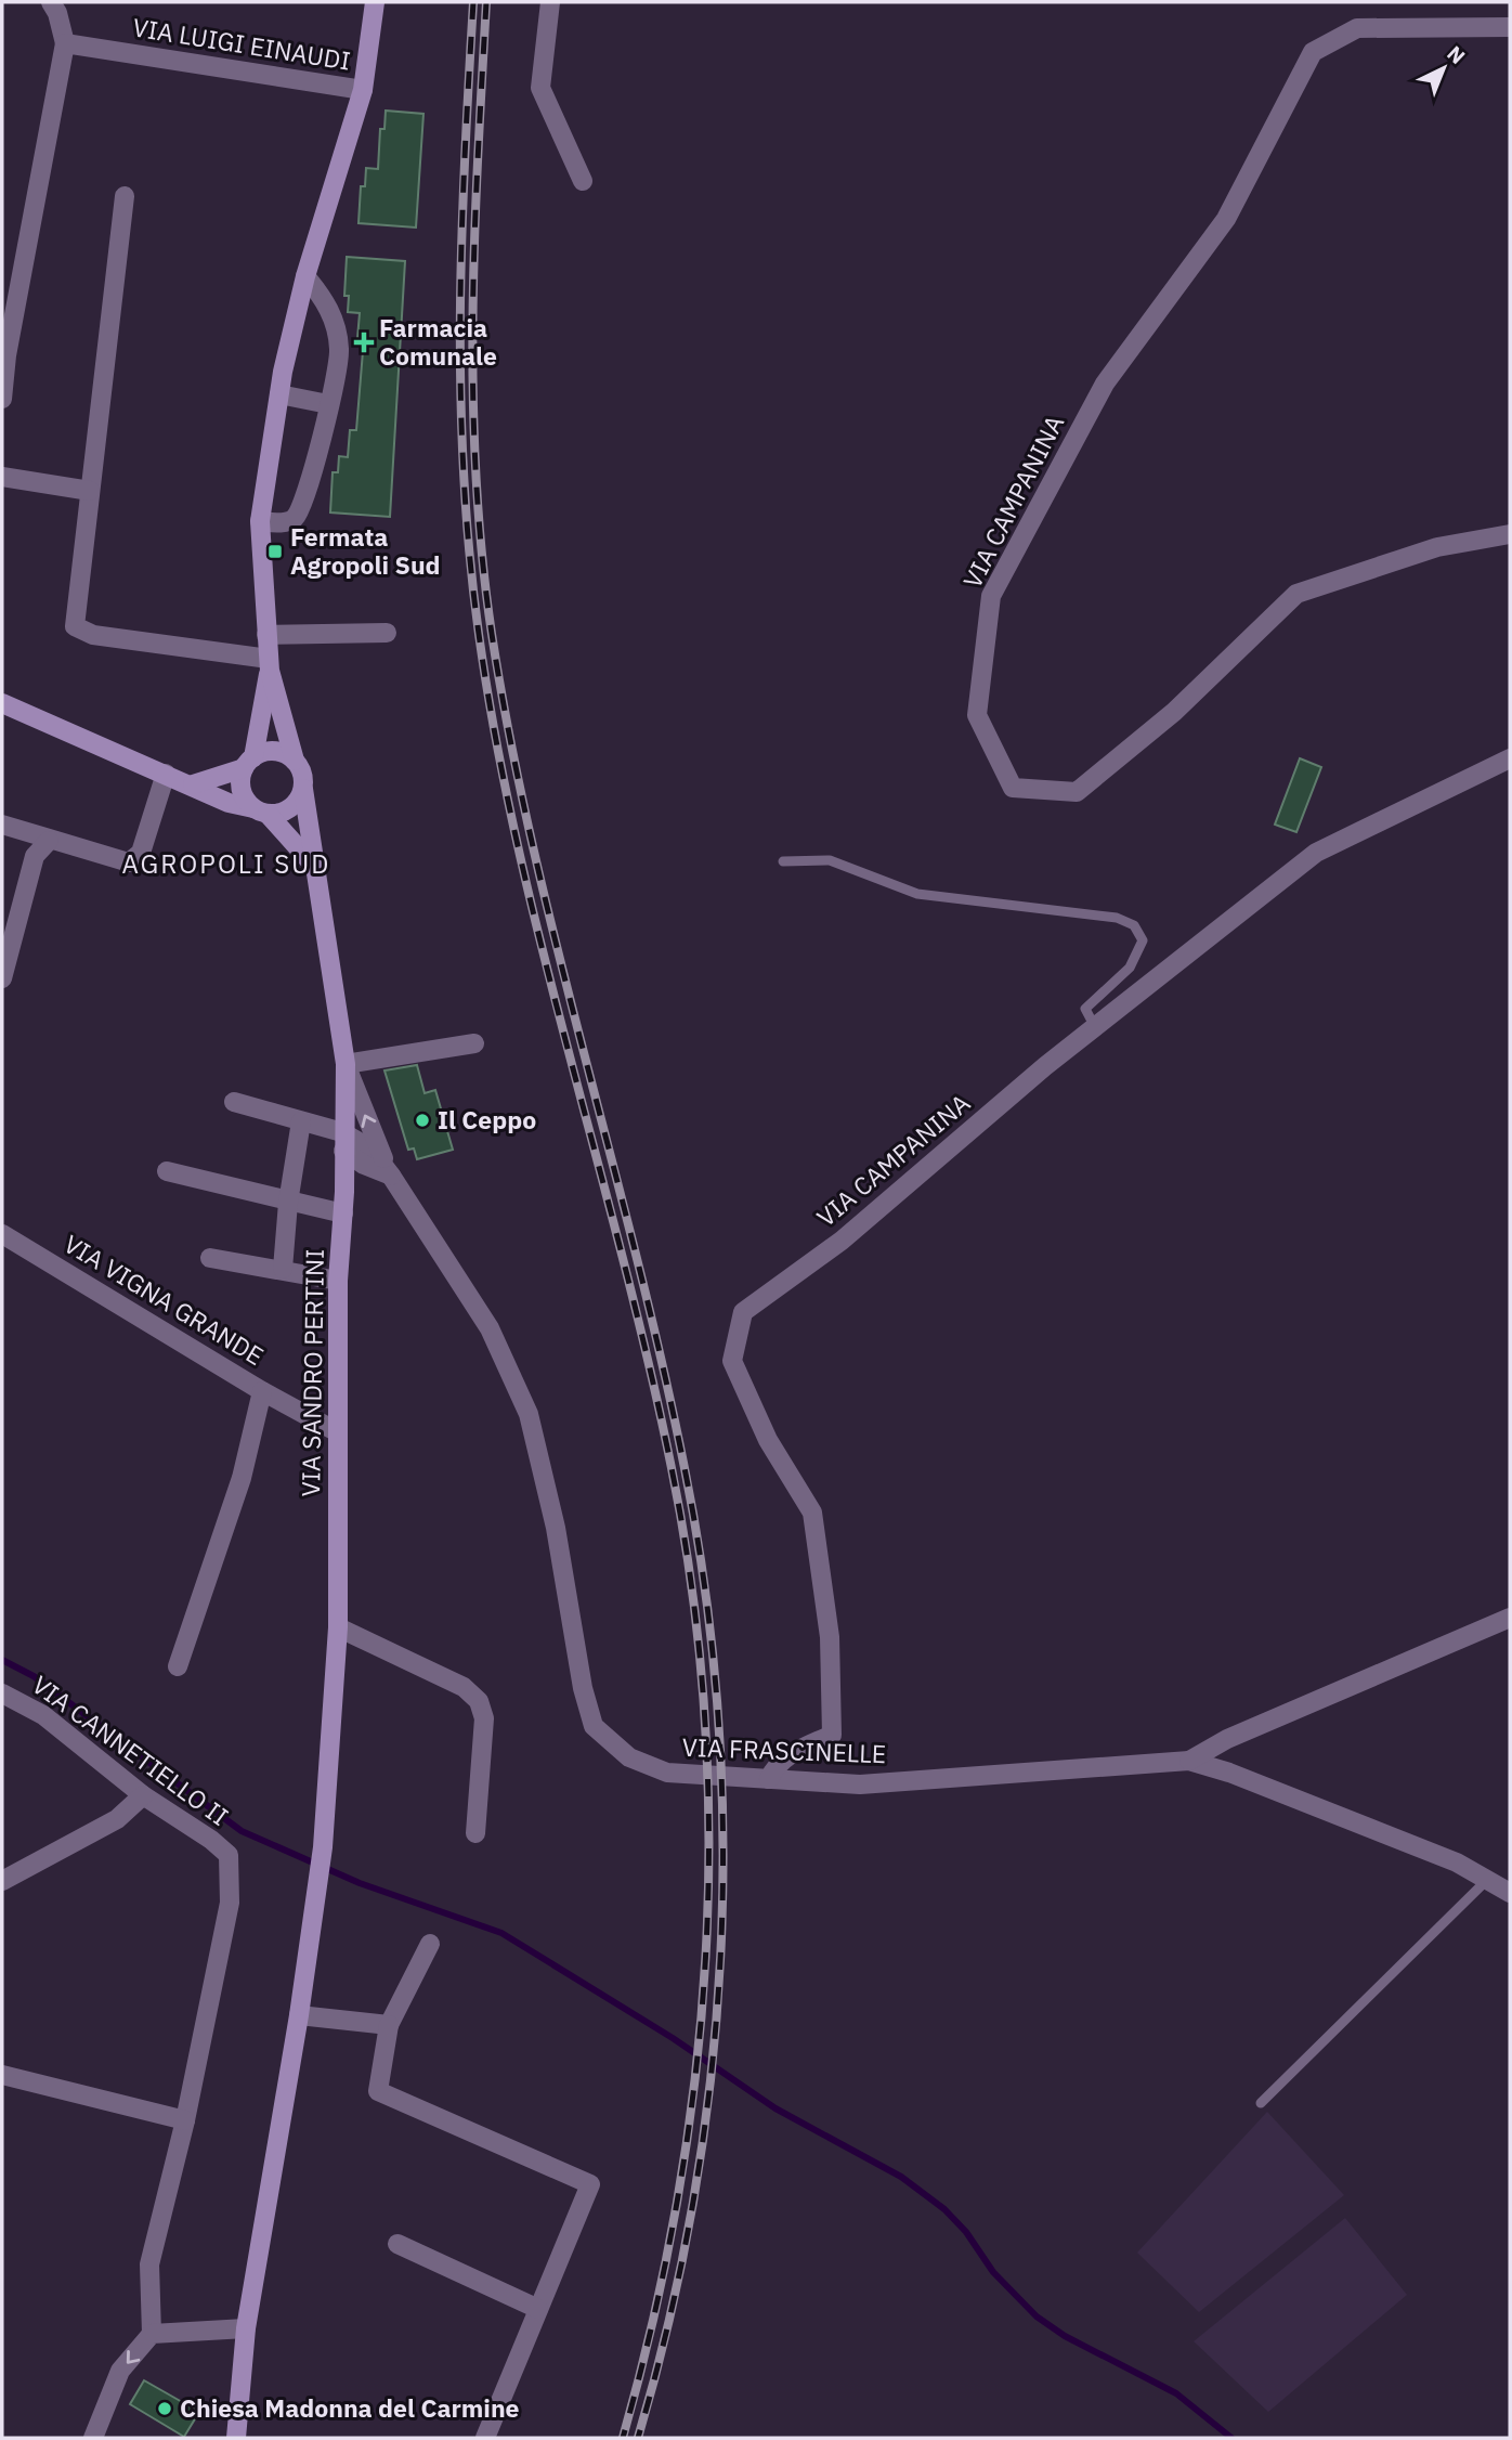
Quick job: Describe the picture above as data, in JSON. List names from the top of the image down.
{
  "streets": {
    "street": [
      "VIA LUIGI EINAUDI",
      "VIA CAMPANINA",
      "VIA VIGNA GRANDE",
      "VIA SANDRO PERTINI",
      "VIA CANNETIELLO II",
      "VIA FRASCINELLE"
    ]
  },
  "crossings": [
    ["VIA CAMPANINA", "VIA FRASCINELLE"],
    ["VIA VIGNA GRANDE", "VIA SANDRO PERTINI"],
    ["VIA SANDRO PERTINI", "VIA FRASCINELLE"]
  ],
  "districts": ["AGROPOLI SUD"],
  "places": {
    "health": ["Farmacia Comunale"],
    "transit": ["Fermata Agropoli Sud"],
    "other": ["Il Ceppo", "Chiesa Madonna del Carmine"]
  },
  "north": "top right"
}
